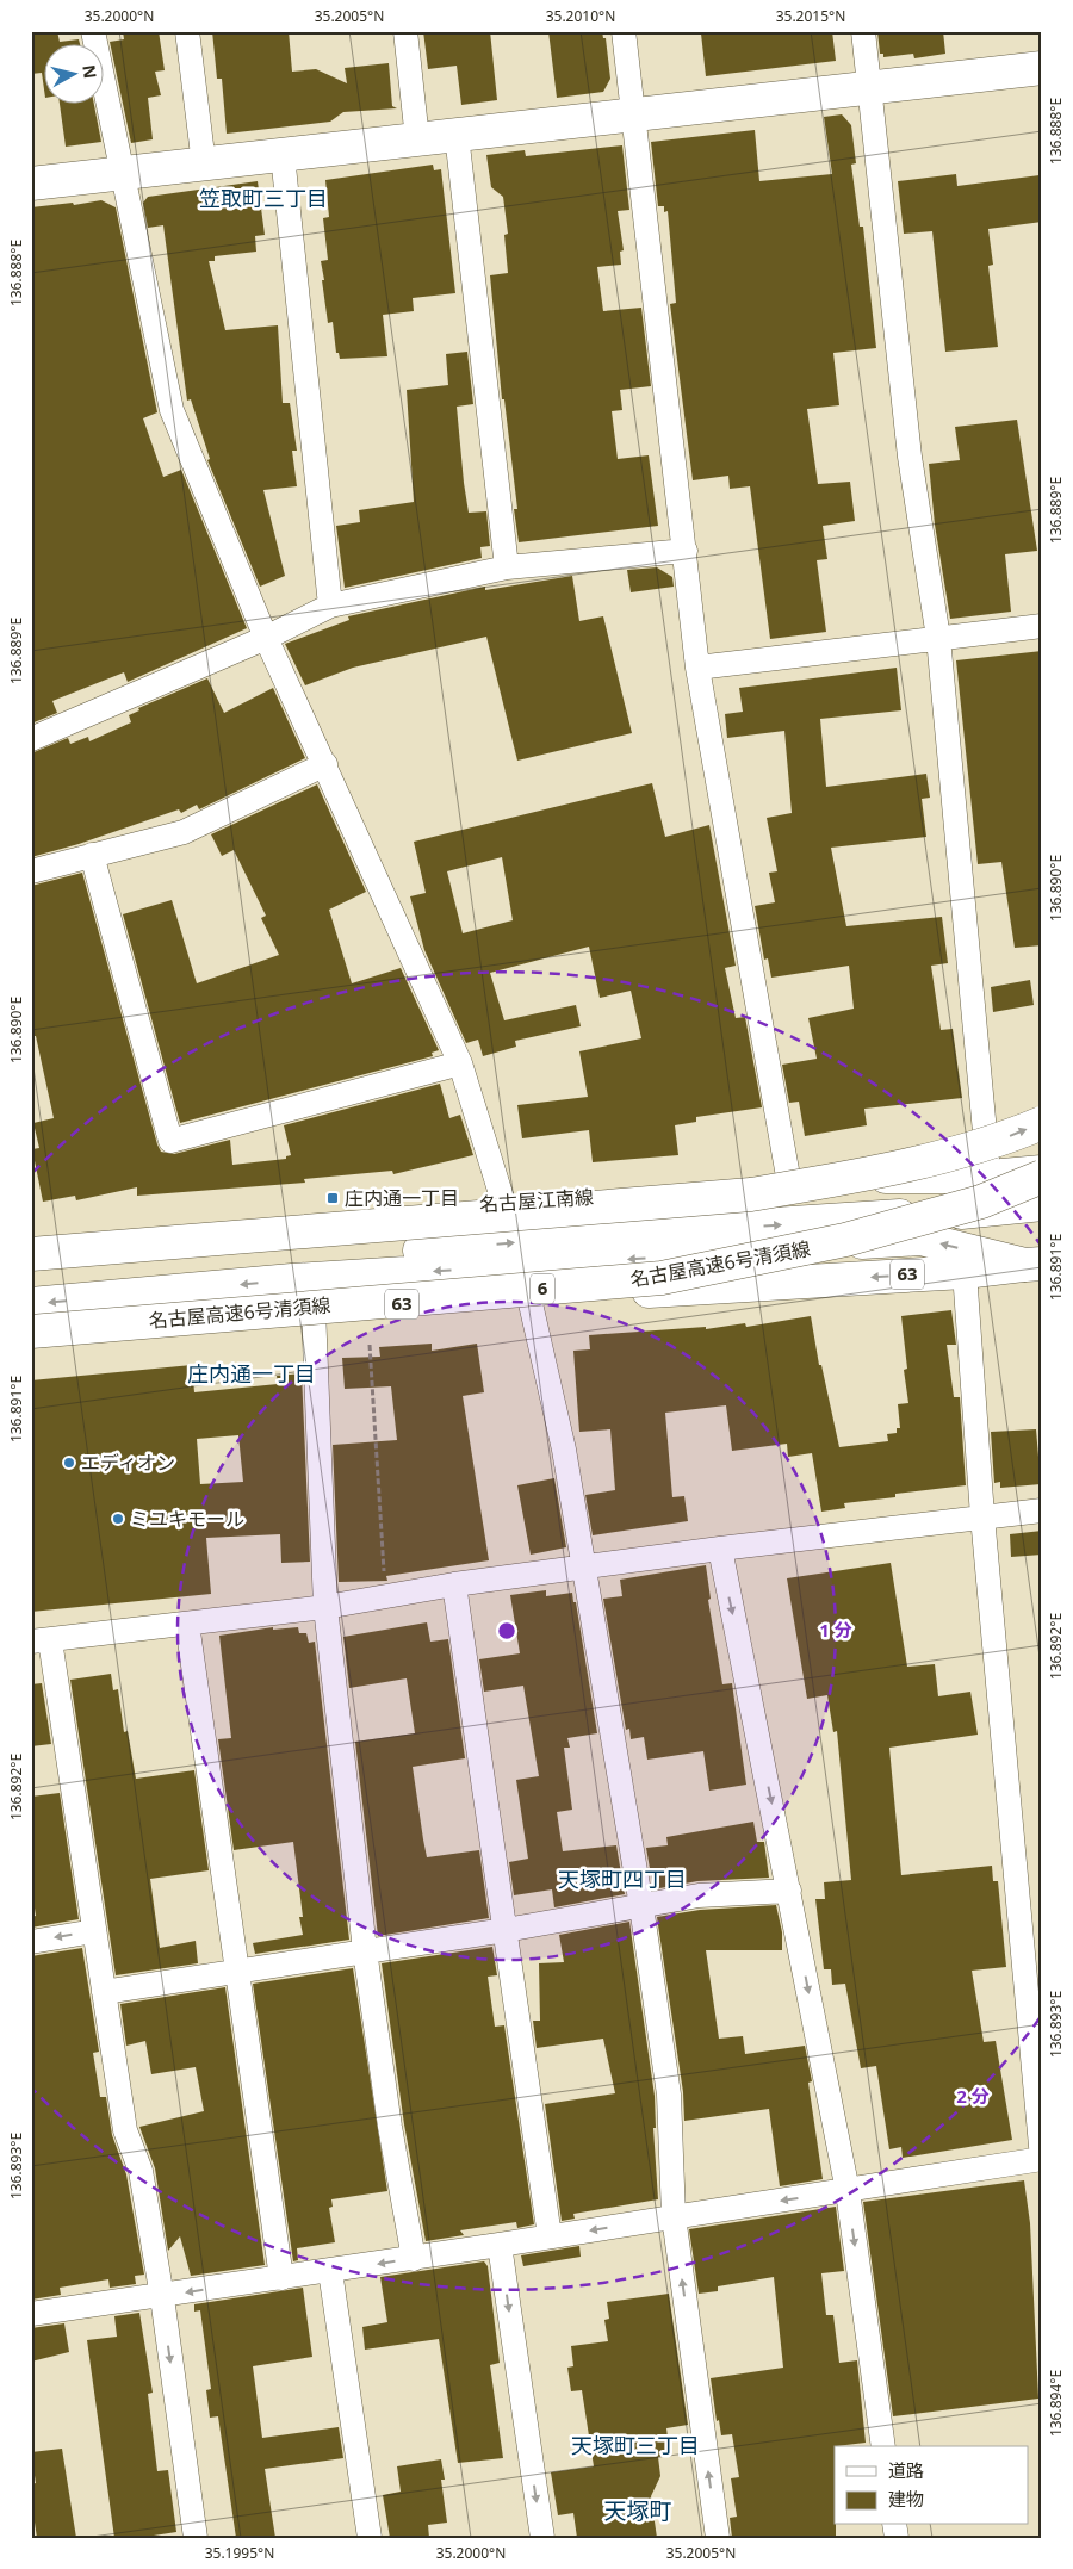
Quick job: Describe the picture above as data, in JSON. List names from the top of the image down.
{
  "streets": {
    "main road": [
      "名古屋江南線",
      "名古屋高速6号清須線",
      "63",
      "6"
    ]
  },
  "crossings": [
    ["名古屋高速6号清須線", "63"]
  ],
  "districts": [
    "笠取町三丁目",
    "庄内通一丁目",
    "天塚町四丁目",
    "天塚町三丁目",
    "天塚町"
  ],
  "places": {
    "transit": ["庄内通一丁目"],
    "other": ["エディオン", "ミユキモール"]
  },
  "legend": ["道路", "建物"],
  "north": "right",
  "coordinates": [
    "35.2000°N",
    "35.2005°N",
    "35.2010°N",
    "35.2015°N",
    "136.888°E",
    "136.889°E",
    "136.890°E",
    "136.891°E",
    "136.892°E",
    "136.893°E",
    "136.894°E",
    "35.1995°N"
  ],
  "rings": ["1 分", "2 分"]
}
